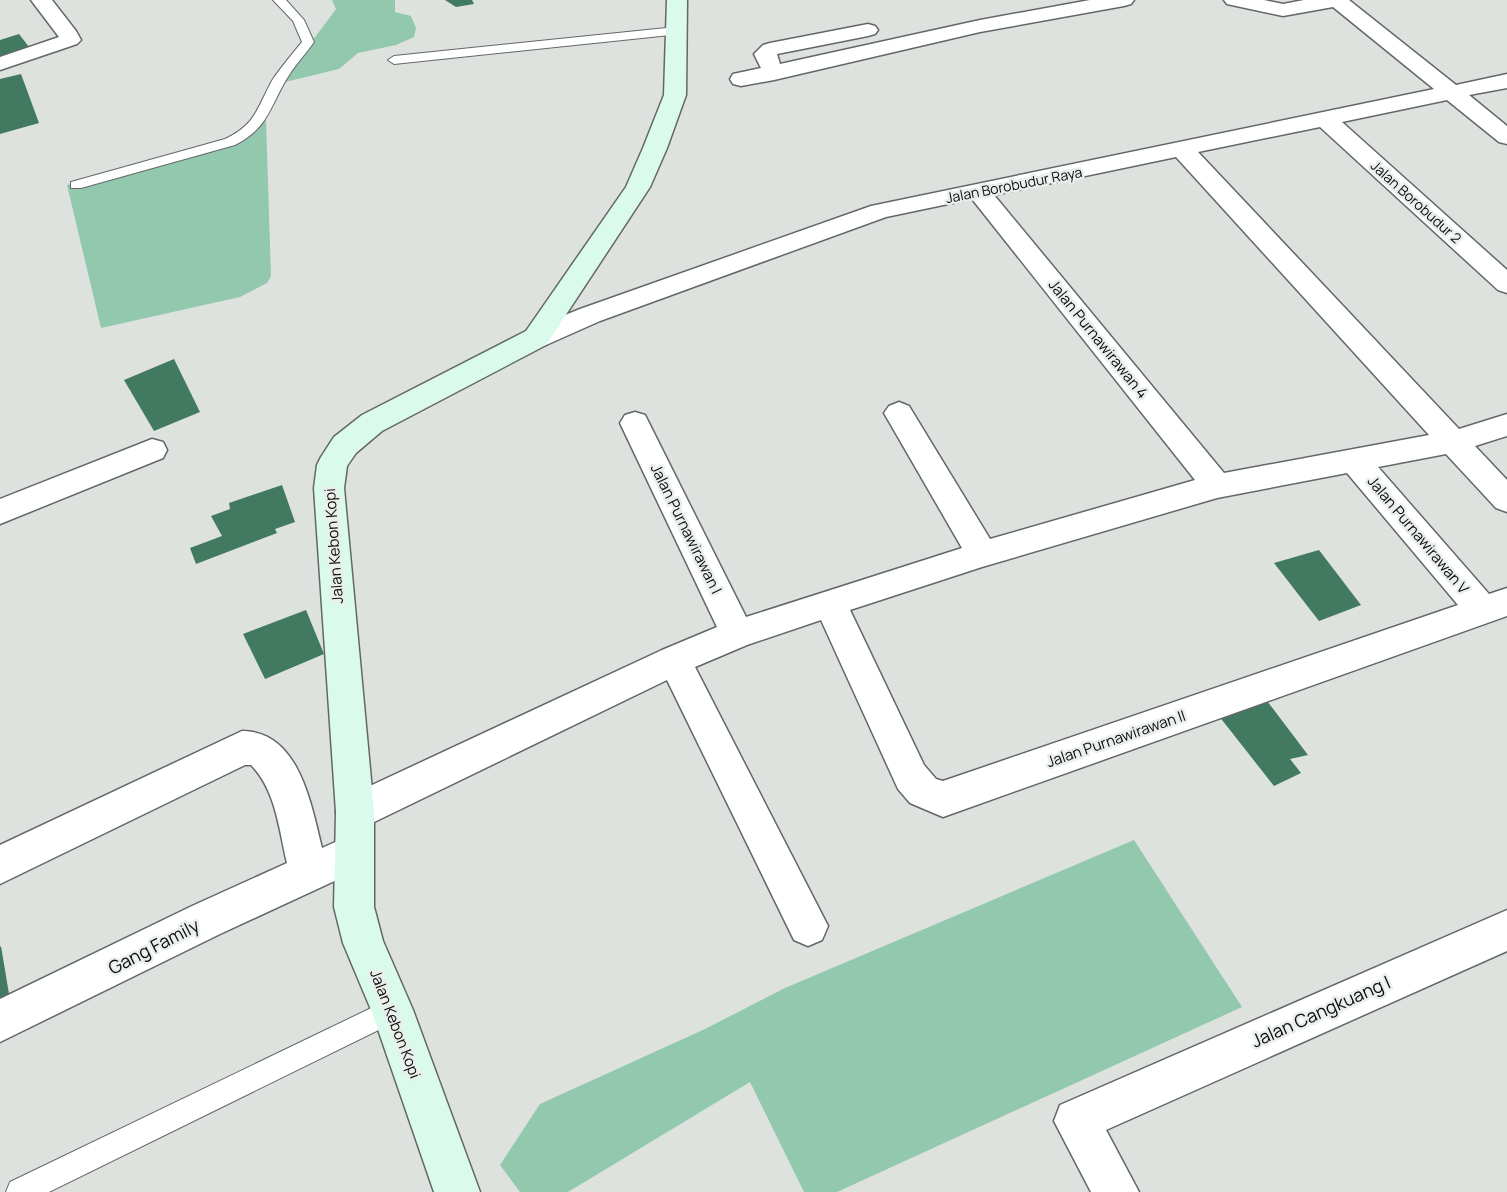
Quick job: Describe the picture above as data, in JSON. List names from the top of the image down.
{
  "streets": {
    "main road": ["Jalan Kebon Kopi"],
    "street": [
      "Jalan Borobudur Raya",
      "Jalan Borobudur 2",
      "Jalan Purnawirawan 4",
      "Jalan Purnawirawan I",
      "Jalan Purnawirawan V",
      "Jalan Purnawirawan II",
      "Gang Family",
      "Jalan Cangkuang I"
    ]
  },
  "crossings": [
    ["Jalan Borobudur Raya", "Jalan Borobudur 2"],
    ["Jalan Borobudur Raya", "Jalan Purnawirawan 4"],
    ["Jalan Borobudur Raya", "Jalan Kebon Kopi"],
    ["Jalan Purnawirawan V", "Jalan Purnawirawan II"],
    ["Jalan Kebon Kopi", "Gang Family"]
  ]
}
